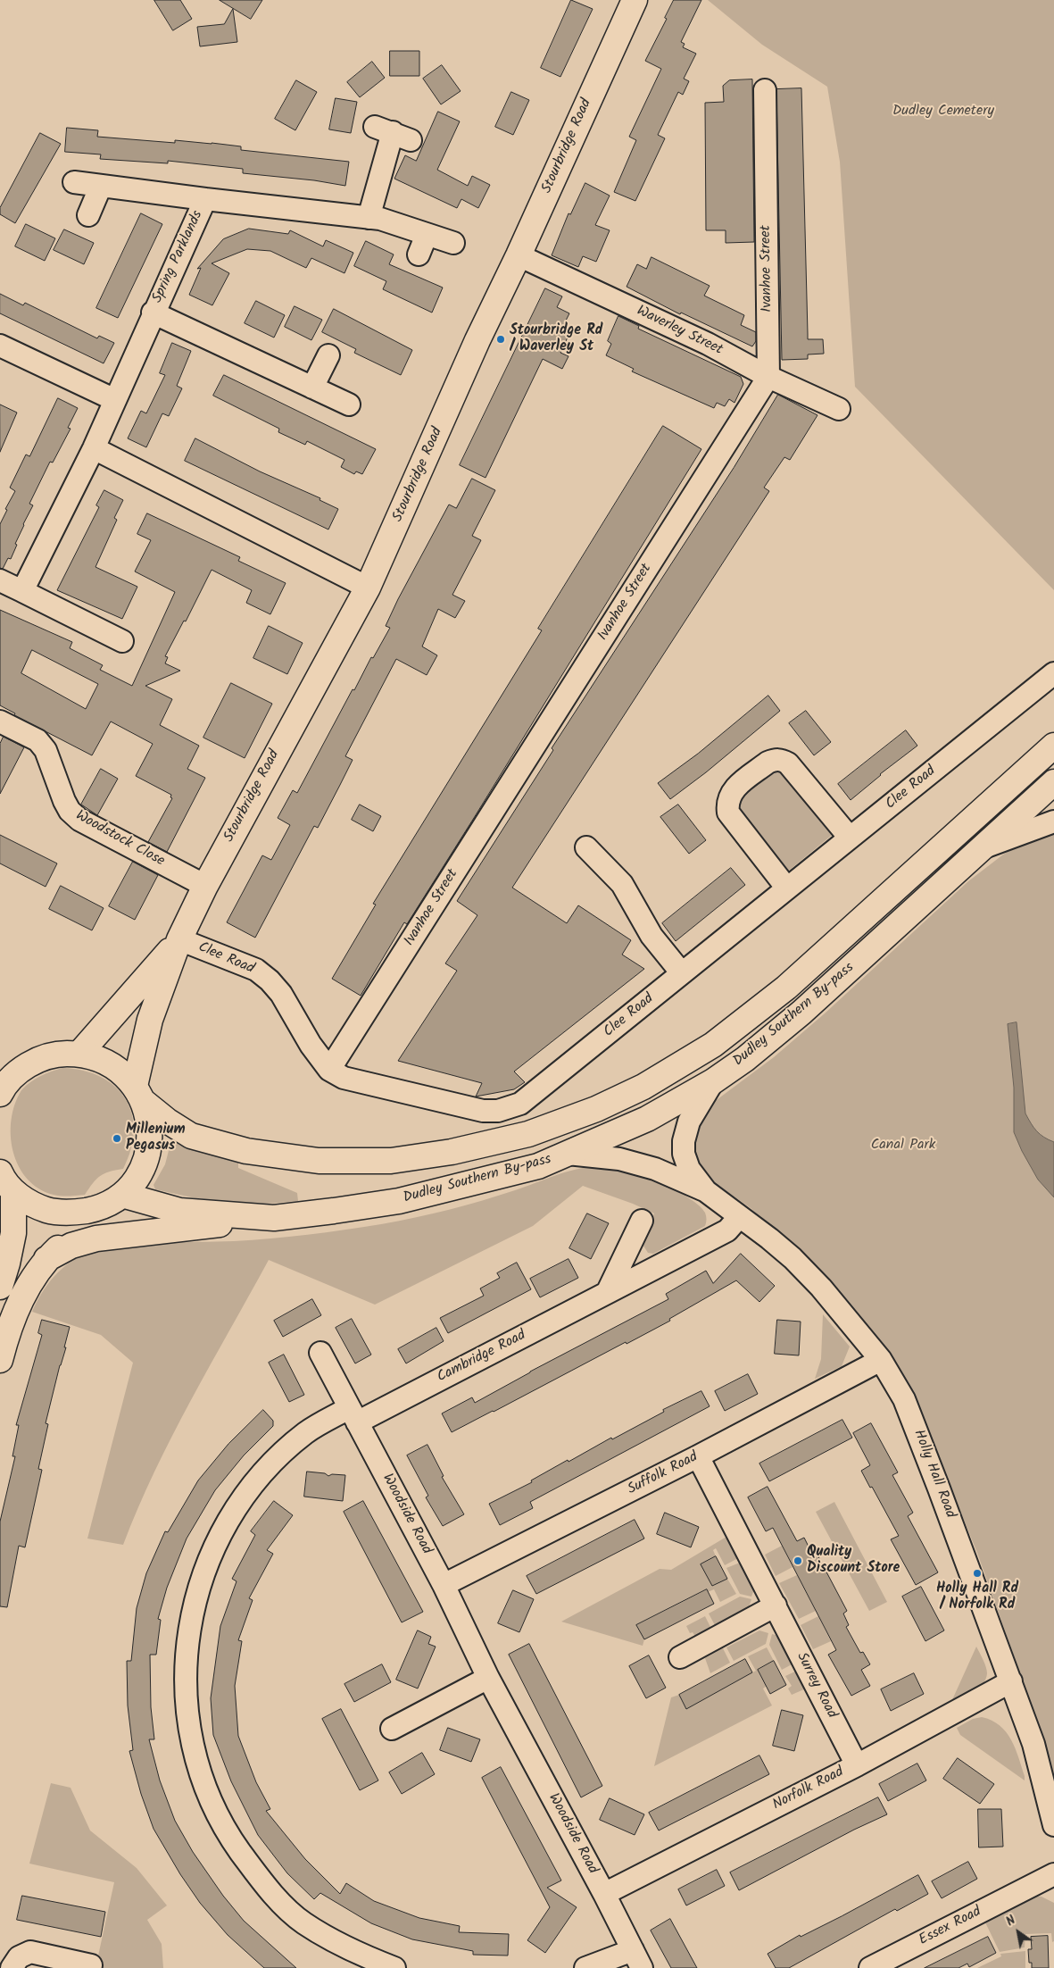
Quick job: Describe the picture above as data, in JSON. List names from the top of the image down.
{
  "streets": {
    "main road": ["Stourbridge Road", "Dudley Southern By-pass"],
    "street": [
      "Spring Parklands",
      "Ivanhoe Street",
      "Waverley Street",
      "Clee Road",
      "Woodstock Close",
      "Cambridge Road",
      "Suffolk Road",
      "Holly Hall Road",
      "Woodside Road",
      "Surrey Road",
      "Norfolk Road",
      "Essex Road"
    ]
  },
  "crossings": [
    ["Stourbridge Road", "Waverley Street"],
    ["Stourbridge Road", "Clee Road"],
    ["Stourbridge Road", "Woodstock Close"],
    ["Stourbridge Road", "Dudley Southern By-pass"],
    ["Ivanhoe Street", "Waverley Street"],
    ["Ivanhoe Street", "Clee Road"],
    ["Dudley Southern By-pass", "Holly Hall Road"],
    ["Cambridge Road", "Holly Hall Road"],
    ["Cambridge Road", "Woodside Road"],
    ["Suffolk Road", "Holly Hall Road"],
    ["Suffolk Road", "Woodside Road"],
    ["Suffolk Road", "Surrey Road"],
    ["Holly Hall Road", "Norfolk Road"],
    ["Woodside Road", "Norfolk Road"],
    ["Surrey Road", "Norfolk Road"]
  ],
  "parks": ["Dudley Cemetery", "Canal Park"],
  "places": [
    "Stourbridge Rd / Waverley St",
    "Millenium Pegasus",
    "Quality Discount Store",
    "Holly Hall Rd / Norfolk Rd"
  ],
  "north": "top left"
}
